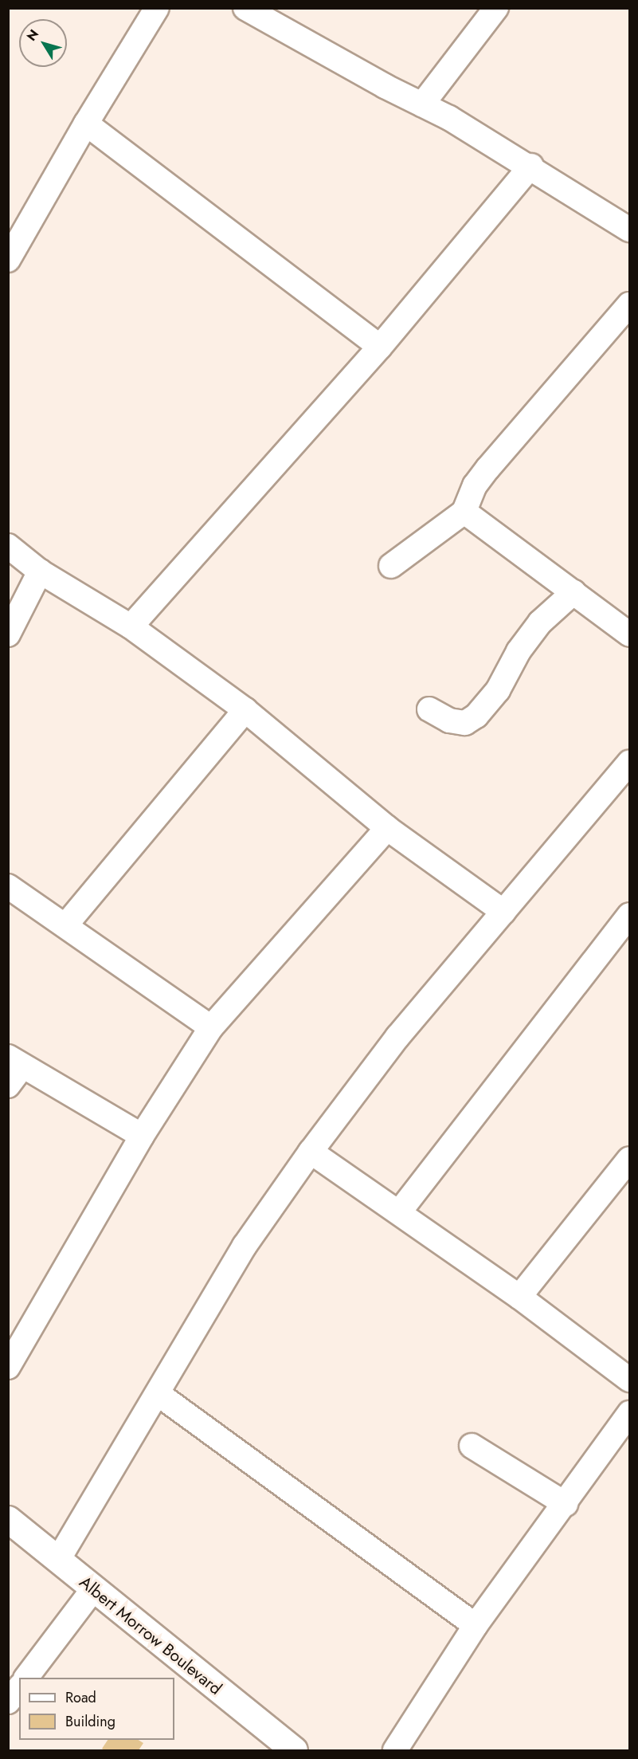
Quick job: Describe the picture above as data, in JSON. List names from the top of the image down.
{
  "streets": {
    "main road": ["Albert Morrow Boulevard"]
  },
  "legend": ["Road", "Building"],
  "north": "top left"
}
